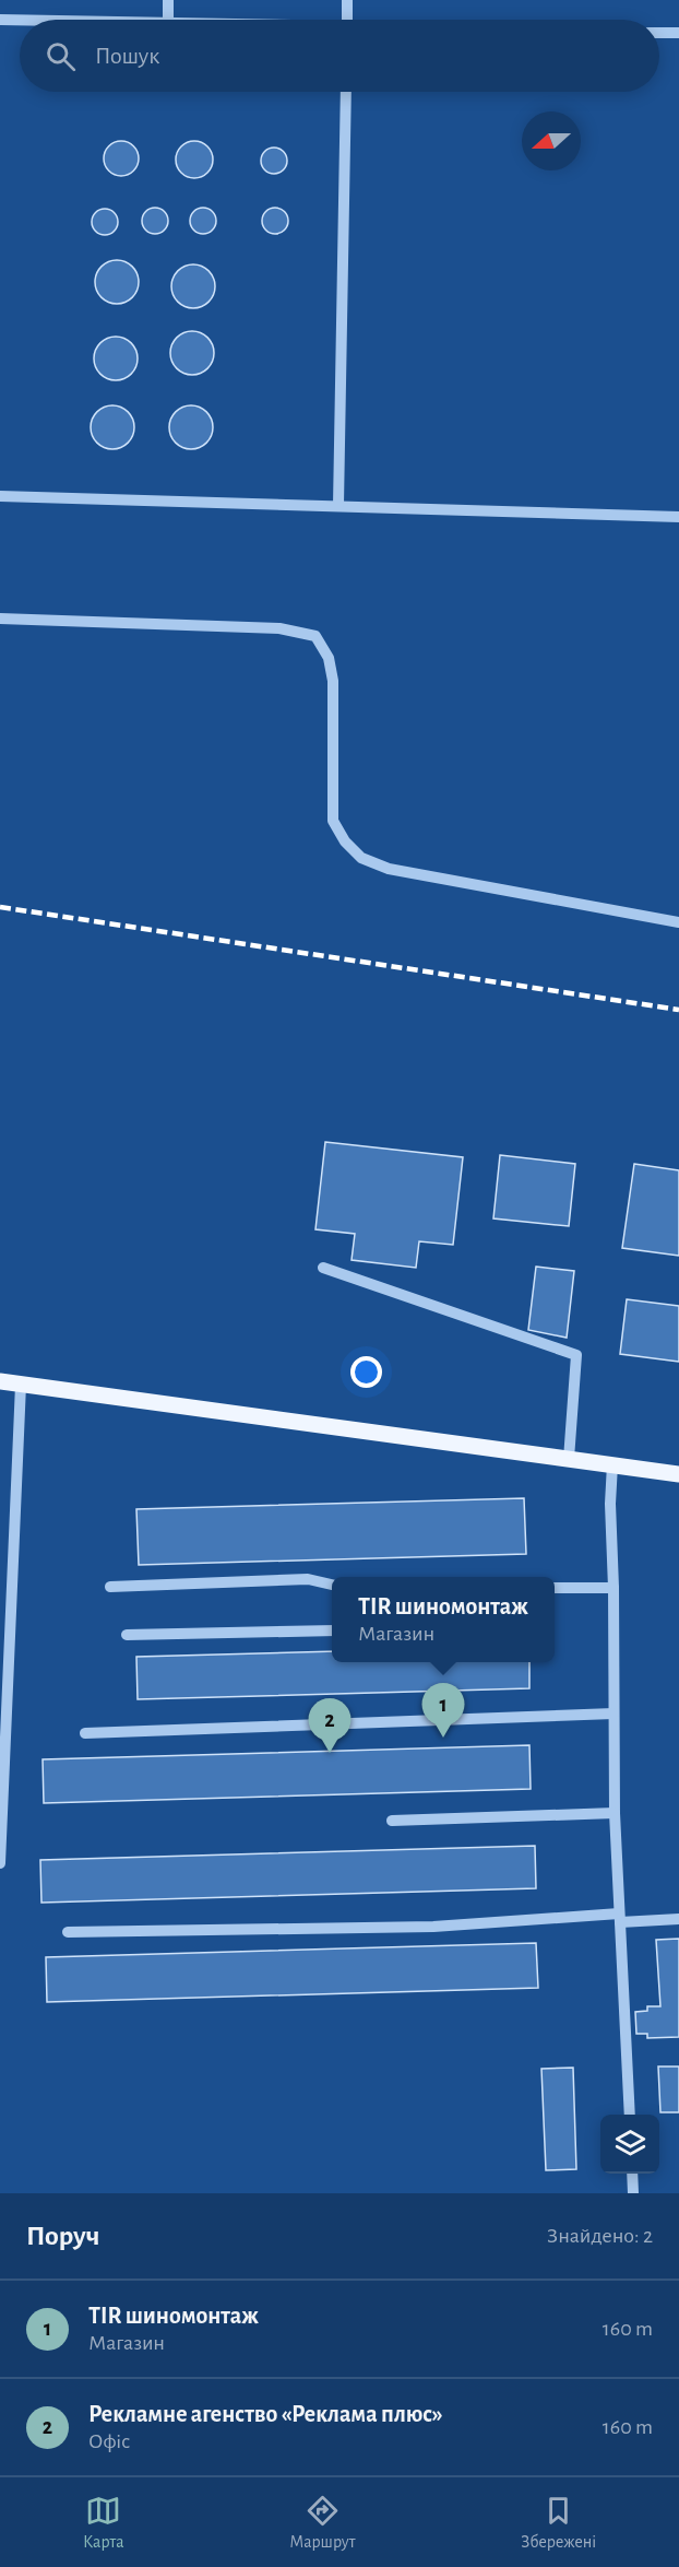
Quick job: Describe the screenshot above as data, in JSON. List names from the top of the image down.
{
  "north": "left",
  "page": {
    "search": "Пошук",
    "popup": ["TIR шиномонтаж", "Магазин"],
    "pins": ["1", "2"],
    "heading": ["Поруч", "Знайдено: 2"],
    "list": [
      {
        "mark": "1",
        "name": "TIR шиномонтаж",
        "note": "Магазин",
        "value": "160 m"
      },
      {
        "mark": "2",
        "name": "Рекламне агенство «Реклама плюс»",
        "note": "Офіс",
        "value": "160 m"
      }
    ],
    "nav": ["Карта", "Маршрут", "Збережені"]
  }
}
